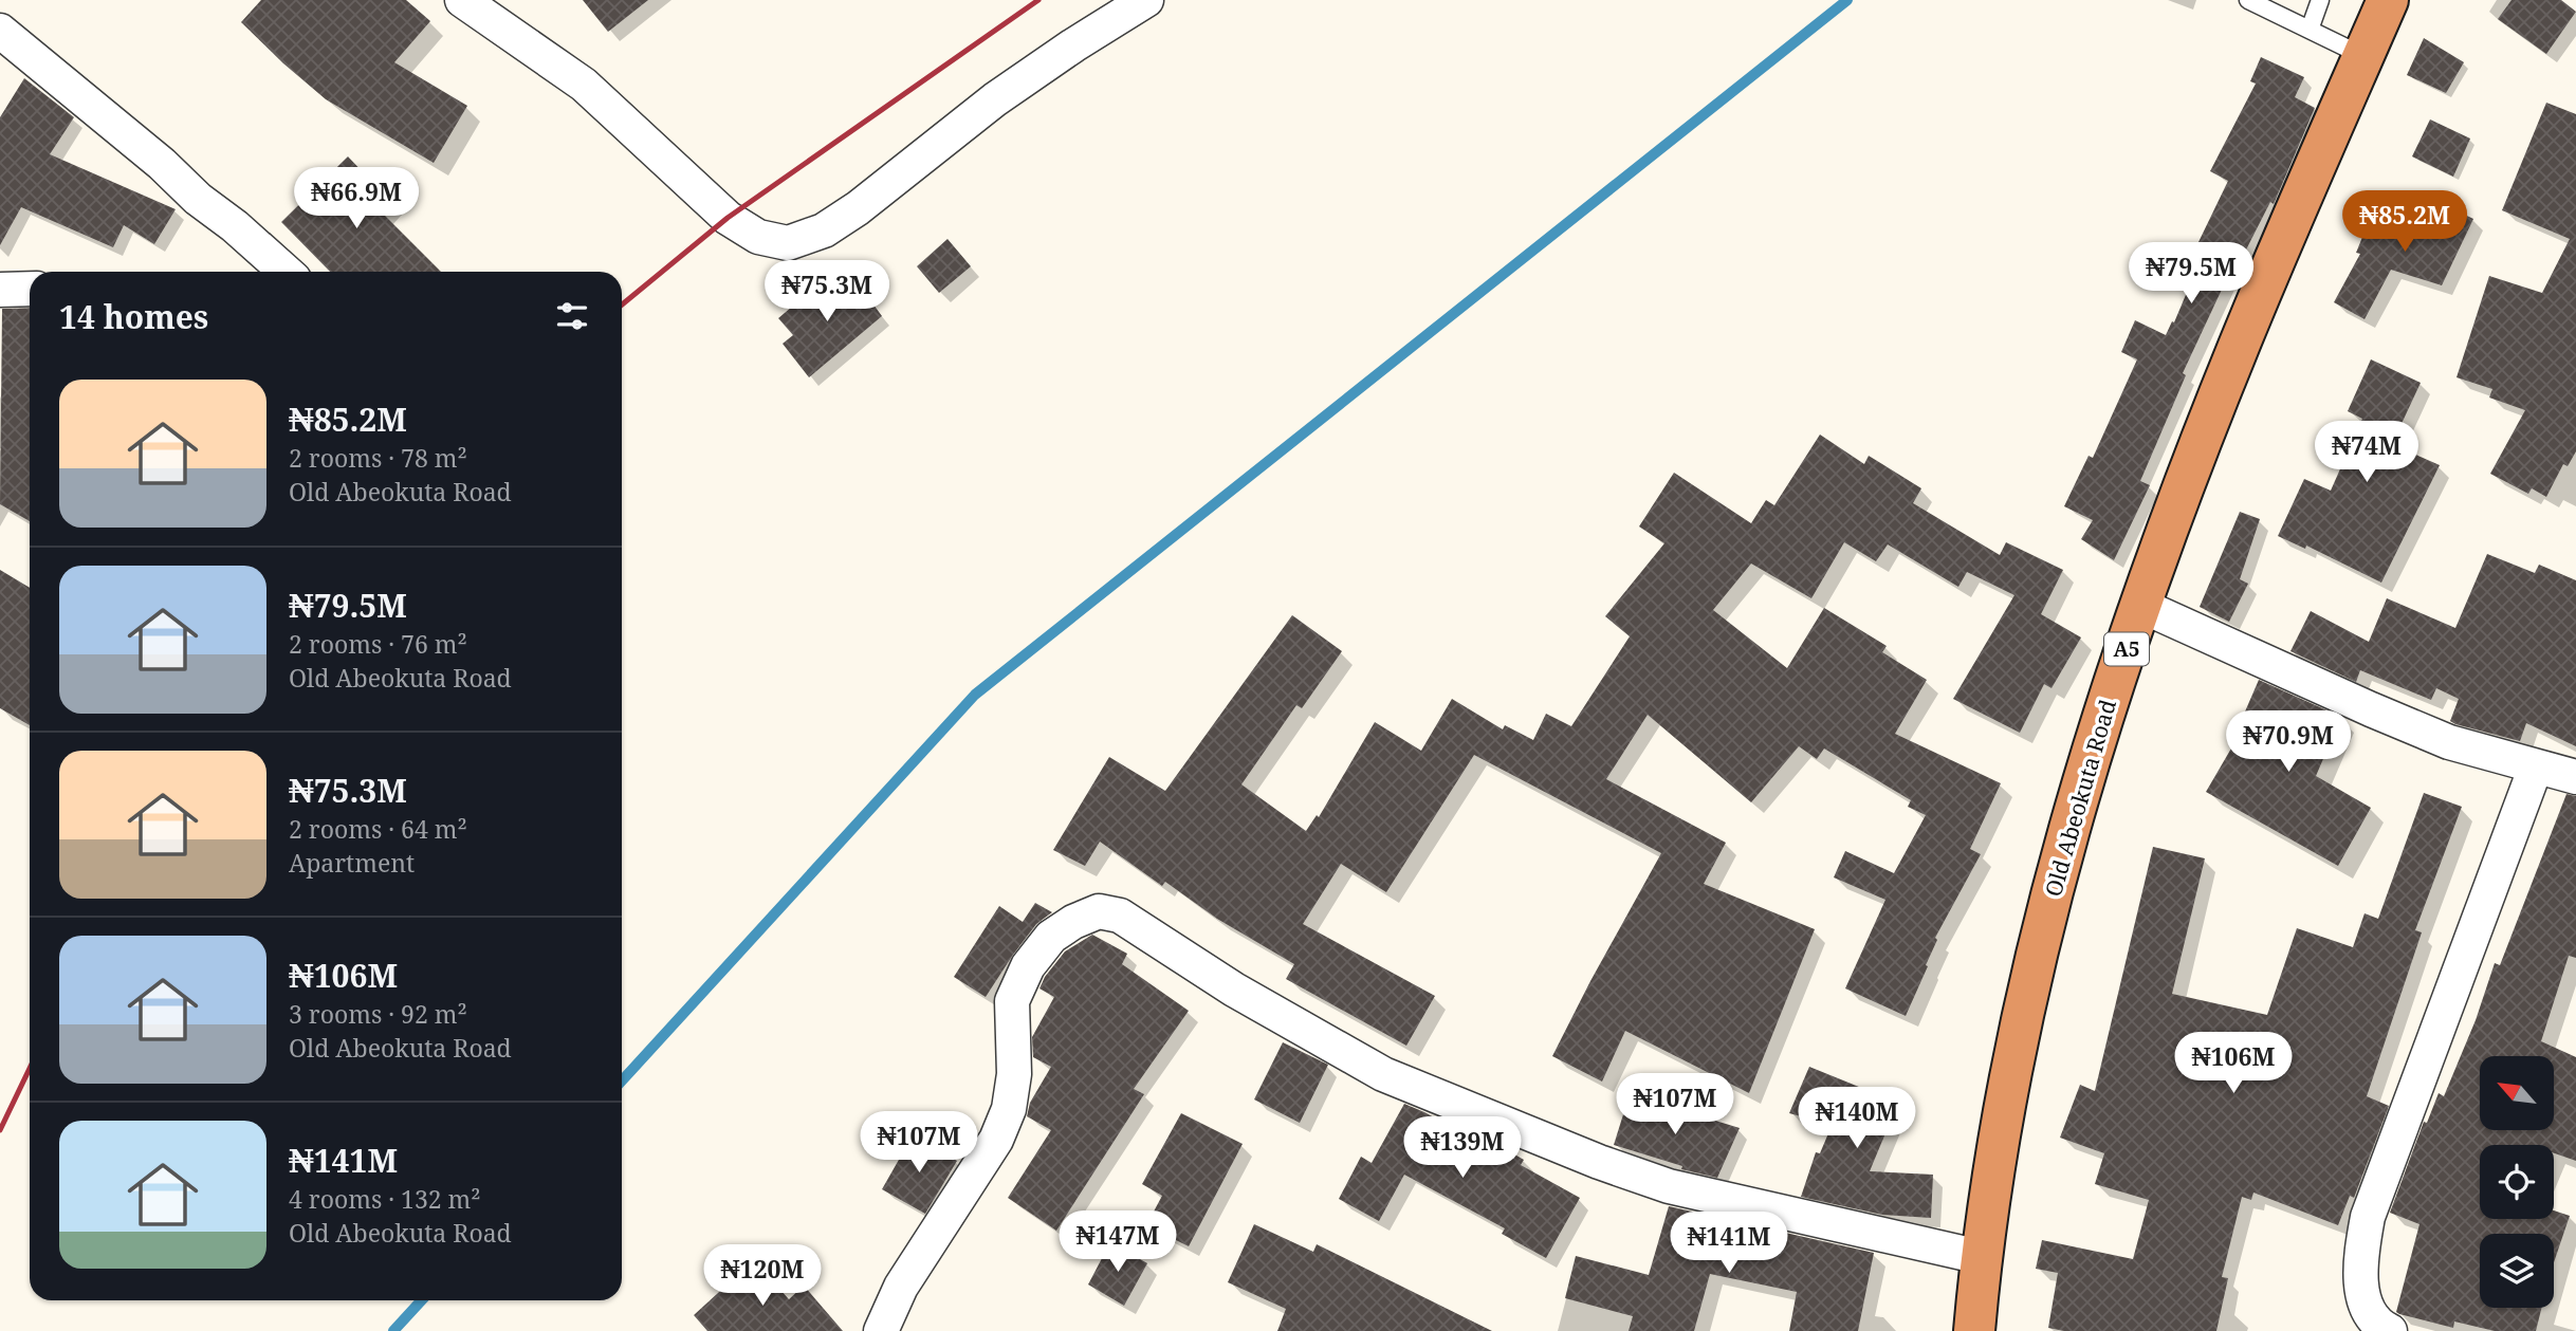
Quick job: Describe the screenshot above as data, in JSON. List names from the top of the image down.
{
  "streets": {
    "highway": ["A5", "Old Abeokuta Road"]
  },
  "north": "top left",
  "page": {
    "price": [
      "₦66.9M",
      "₦85.2M",
      "₦79.5M",
      "₦75.3M",
      "₦74M",
      "₦70.9M",
      "₦106M",
      "₦107M",
      "₦140M",
      "₦107M",
      "₦139M",
      "₦147M",
      "₦141M",
      "₦120M"
    ],
    "heading": "14 homes",
    "list": [
      {
        "name": "₦85.2M",
        "note": "2 rooms · 78 m² · Old Abeokuta Road"
      },
      {
        "name": "₦79.5M",
        "note": "2 rooms · 76 m² · Old Abeokuta Road"
      },
      {
        "name": "₦75.3M",
        "note": "2 rooms · 64 m² · Apartment"
      },
      {
        "name": "₦106M",
        "note": "3 rooms · 92 m² · Old Abeokuta Road"
      },
      {
        "name": "₦141M",
        "note": "4 rooms · 132 m² · Old Abeokuta Road"
      }
    ]
  }
}
